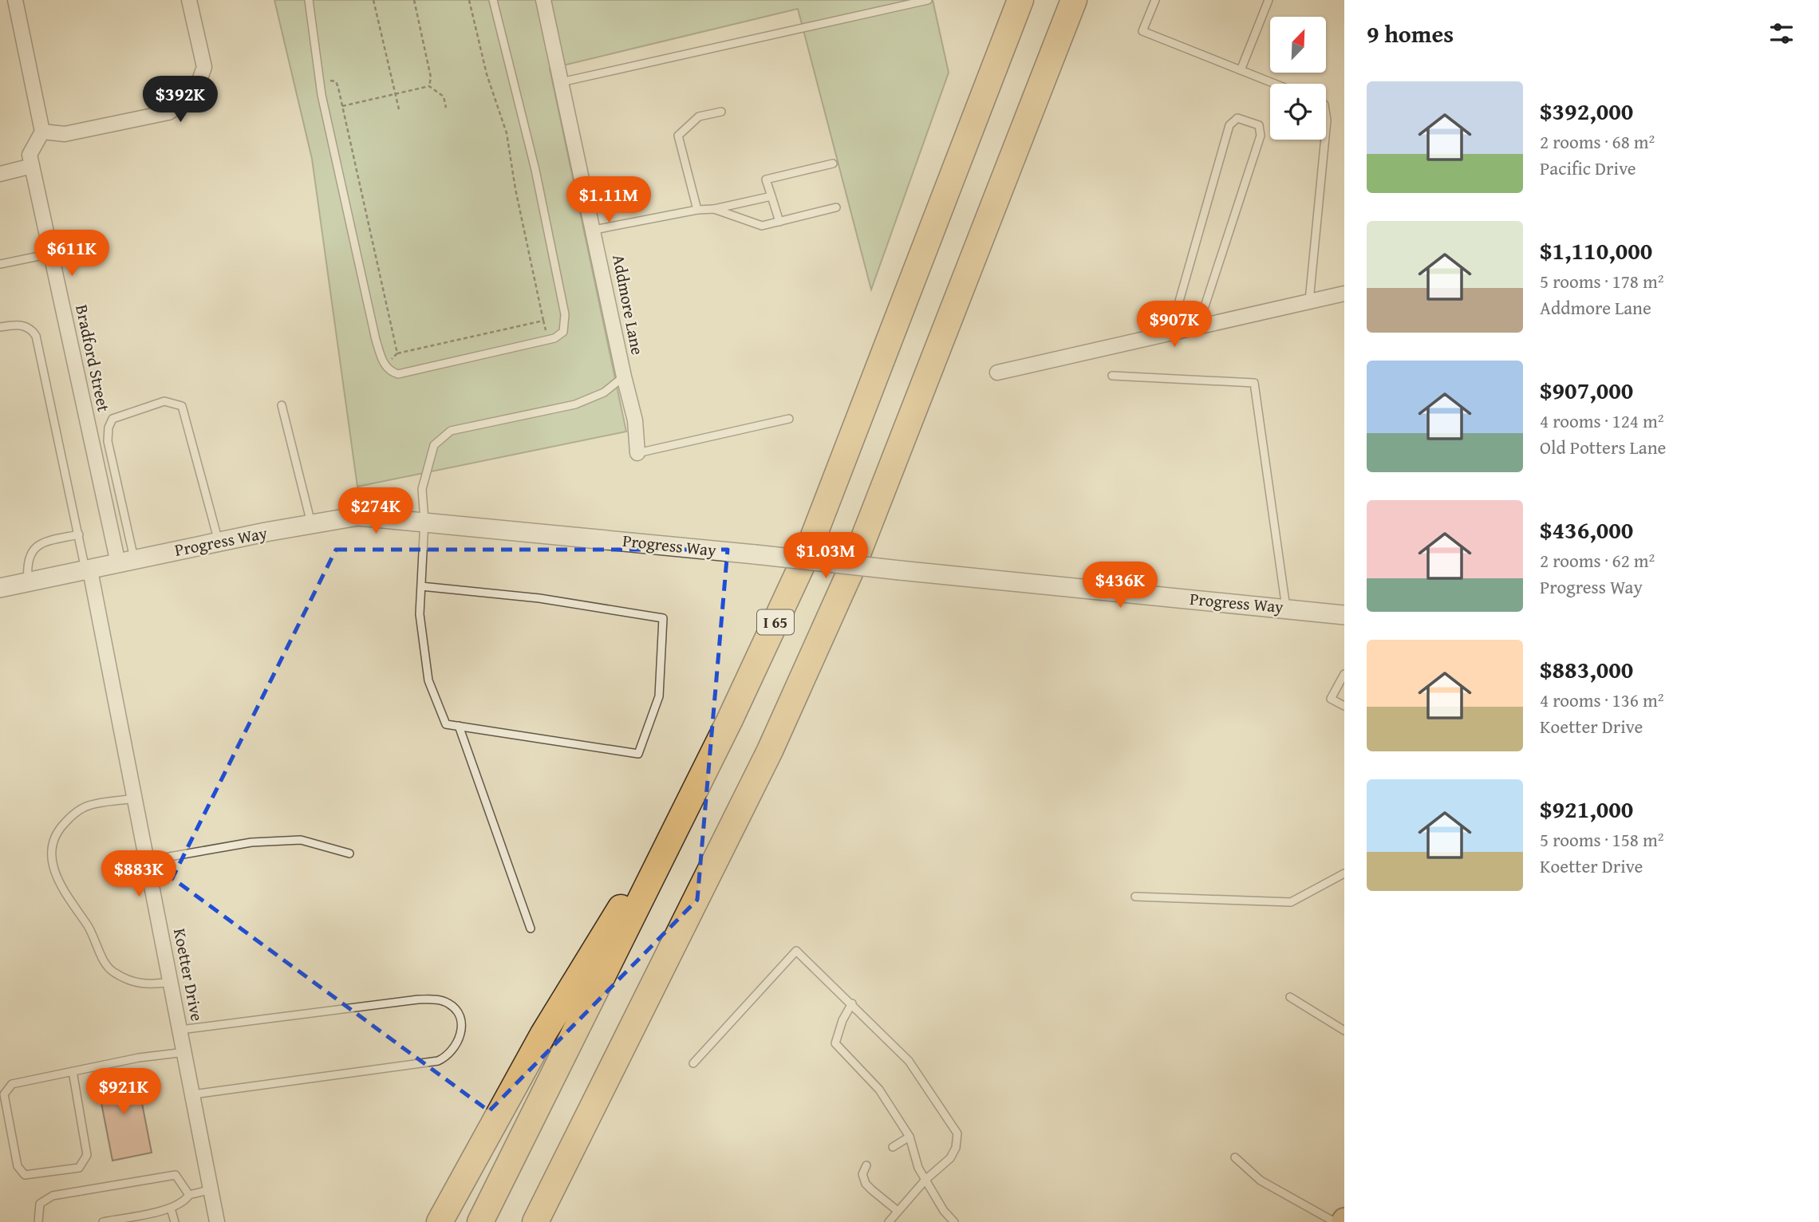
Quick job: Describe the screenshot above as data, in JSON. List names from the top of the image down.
{
  "streets": {
    "highway": ["I 65"],
    "street": [
      "Addmore Lane",
      "Bradford Street",
      "Progress Way",
      "Koetter Drive"
    ]
  },
  "crossings": [
    ["Bradford Street", "Progress Way"],
    ["Progress Way", "Koetter Drive"]
  ],
  "north": "top right",
  "page": {
    "heading": "9 homes",
    "list": [
      {
        "name": "$392,000",
        "note": "2 rooms · 68 m² · Pacific Drive"
      },
      {
        "name": "$1,110,000",
        "note": "5 rooms · 178 m² · Addmore Lane"
      },
      {
        "name": "$907,000",
        "note": "4 rooms · 124 m² · Old Potters Lane"
      },
      {
        "name": "$436,000",
        "note": "2 rooms · 62 m² · Progress Way"
      },
      {
        "name": "$883,000",
        "note": "4 rooms · 136 m² · Koetter Drive"
      },
      {
        "name": "$921,000",
        "note": "5 rooms · 158 m² · Koetter Drive"
      }
    ],
    "price": [
      "$392K",
      "$1.11M",
      "$611K",
      "$907K",
      "$274K",
      "$1.03M",
      "$436K",
      "$883K",
      "$921K"
    ]
  }
}
